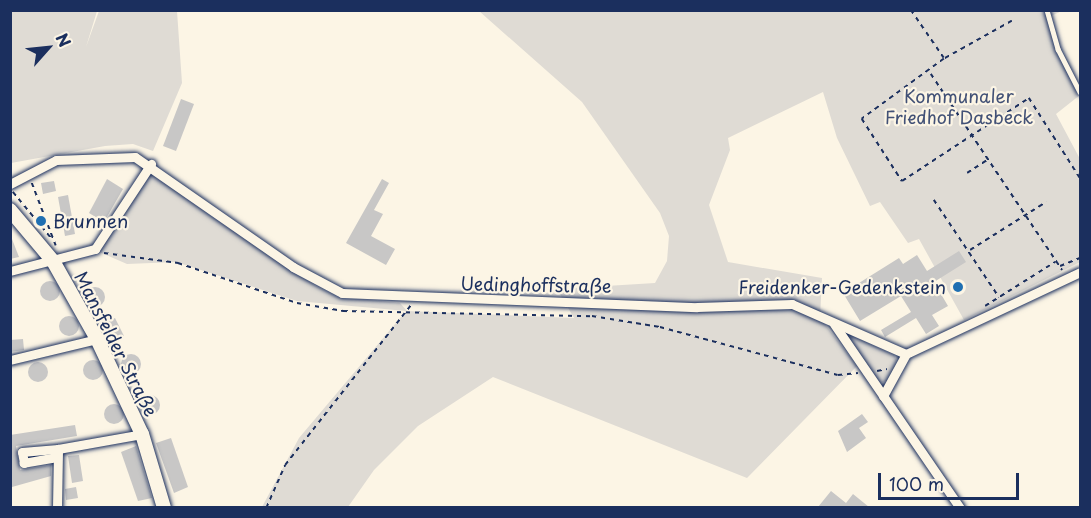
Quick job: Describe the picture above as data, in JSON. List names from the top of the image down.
{
  "streets": {
    "street": ["Uedinghoffstraße", "Mansfelder Straße"]
  },
  "parks": ["Kommunaler Friedhof Dasbeck"],
  "places": ["Brunnen", "Freidenker-Gedenkstein"],
  "scale_bar": "100 m",
  "north": "top right"
}
